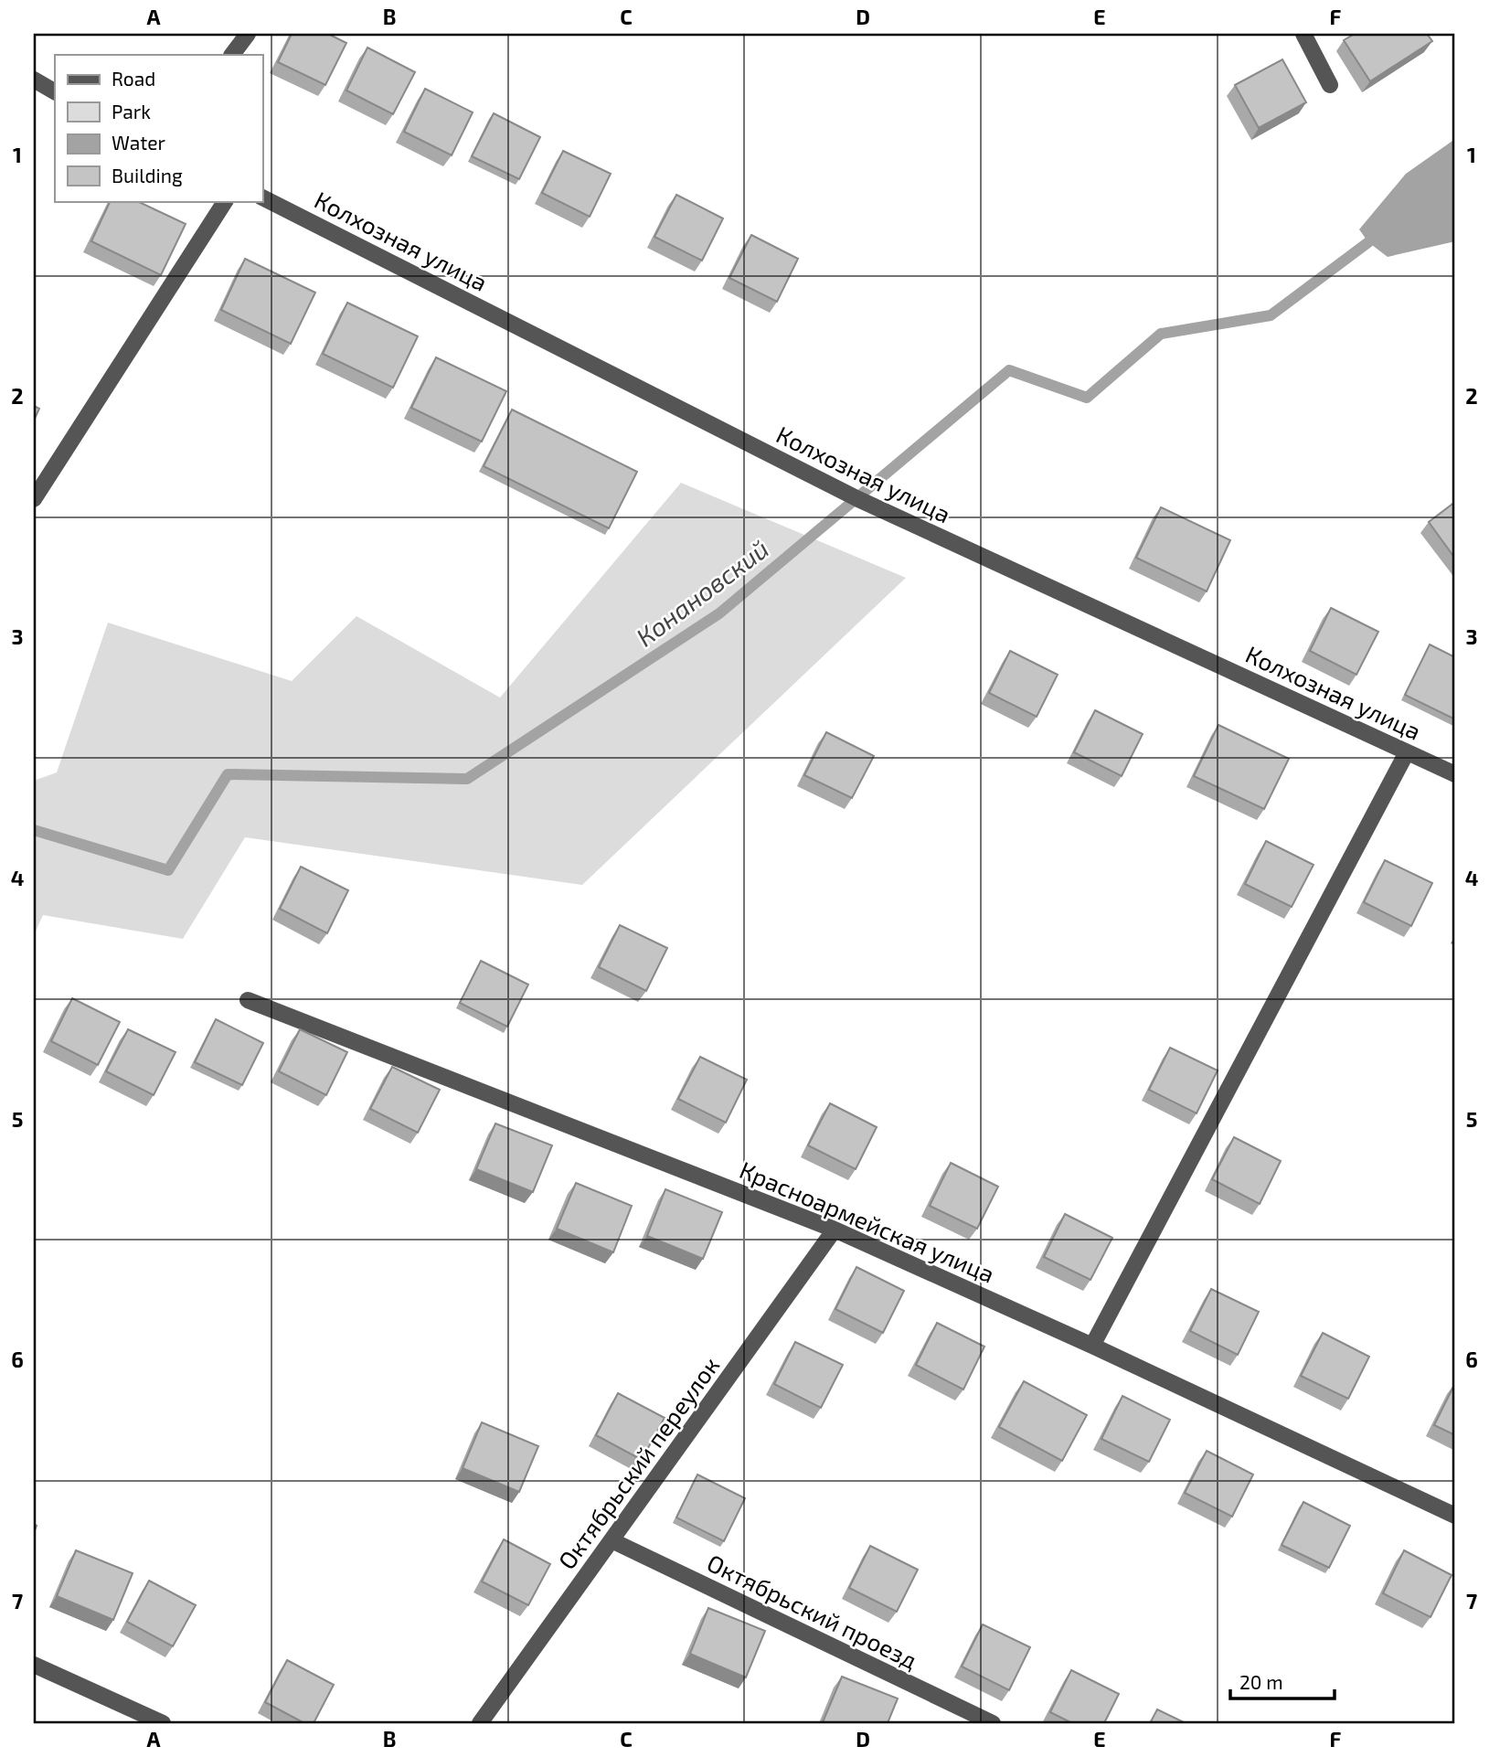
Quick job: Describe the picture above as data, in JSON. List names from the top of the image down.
{
  "streets": {
    "street": [
      "Колхозная улица",
      "Красноармейская улица",
      "Октябрьский переулок",
      "Октябрьский проезд"
    ]
  },
  "crossings": [
    ["Красноармейская улица", "Октябрьский переулок"],
    ["Октябрьский переулок", "Октябрьский проезд"]
  ],
  "water": ["Конановский"],
  "legend": [
    "Road",
    "Park",
    "Water",
    "Building"
  ],
  "scale_bar": "20 m",
  "grid": {
    "columns": [
      "A",
      "B",
      "C",
      "D",
      "E",
      "F"
    ],
    "rows": [
      "1",
      "2",
      "3",
      "4",
      "5",
      "6",
      "7"
    ]
  }
}
